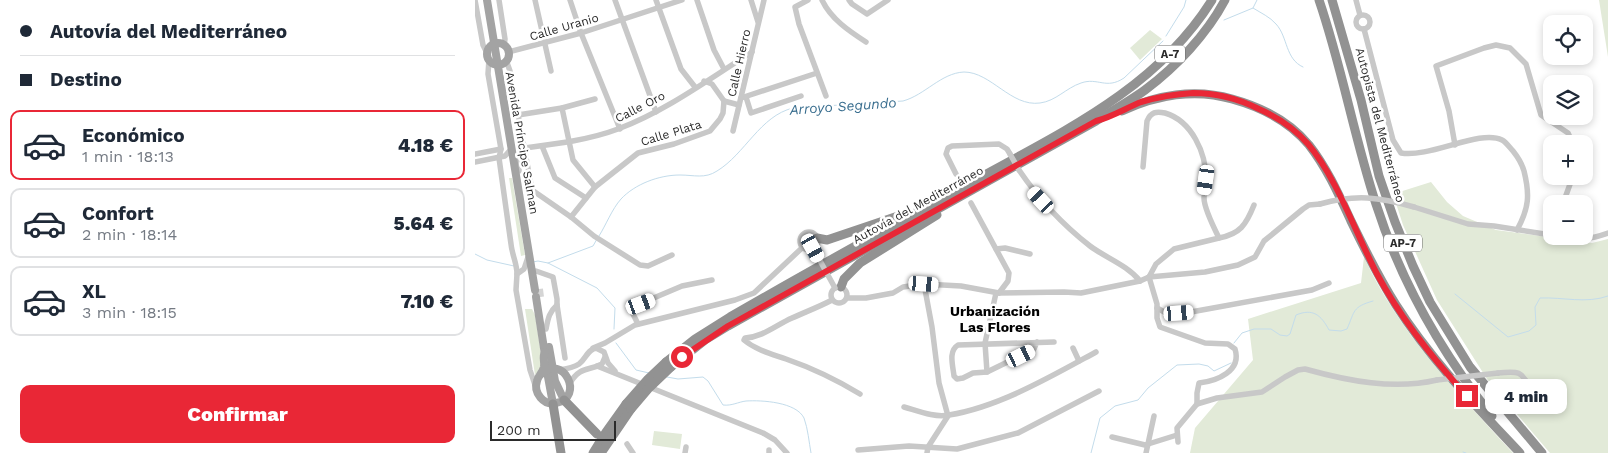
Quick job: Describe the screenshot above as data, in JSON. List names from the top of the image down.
{
  "streets": {
    "highway": [
      "A-7",
      "Autopista del Mediterráneo",
      "Autovía del Mediterráneo",
      "AP-7"
    ],
    "main road": ["Avenida Príncipe Salman"],
    "street": [
      "Calle Uranio",
      "Calle Hierro",
      "Calle Oro",
      "Calle Plata"
    ]
  },
  "crossings": [
    ["Calle Uranio", "Avenida Príncipe Salman"],
    ["Calle Hierro", "Calle Oro"]
  ],
  "districts": ["Urbanización Las Flores"],
  "water": ["Arroyo Segundo"],
  "scale_bar": "200 m",
  "page": {
    "banner": ["Autovía del Mediterráneo", "Destino"],
    "map_buttons": ["+", "−"],
    "list": [
      {
        "name": "Económico",
        "note": "1 min · 18:13",
        "value": "4.18 €"
      },
      {
        "name": "Confort",
        "note": "2 min · 18:14",
        "value": "5.64 €"
      },
      {
        "name": "XL",
        "note": "3 min · 18:15",
        "value": "7.10 €"
      }
    ],
    "buttons": "Confirmar",
    "bubble": "4 min",
    "scale": "200 m"
  }
}
